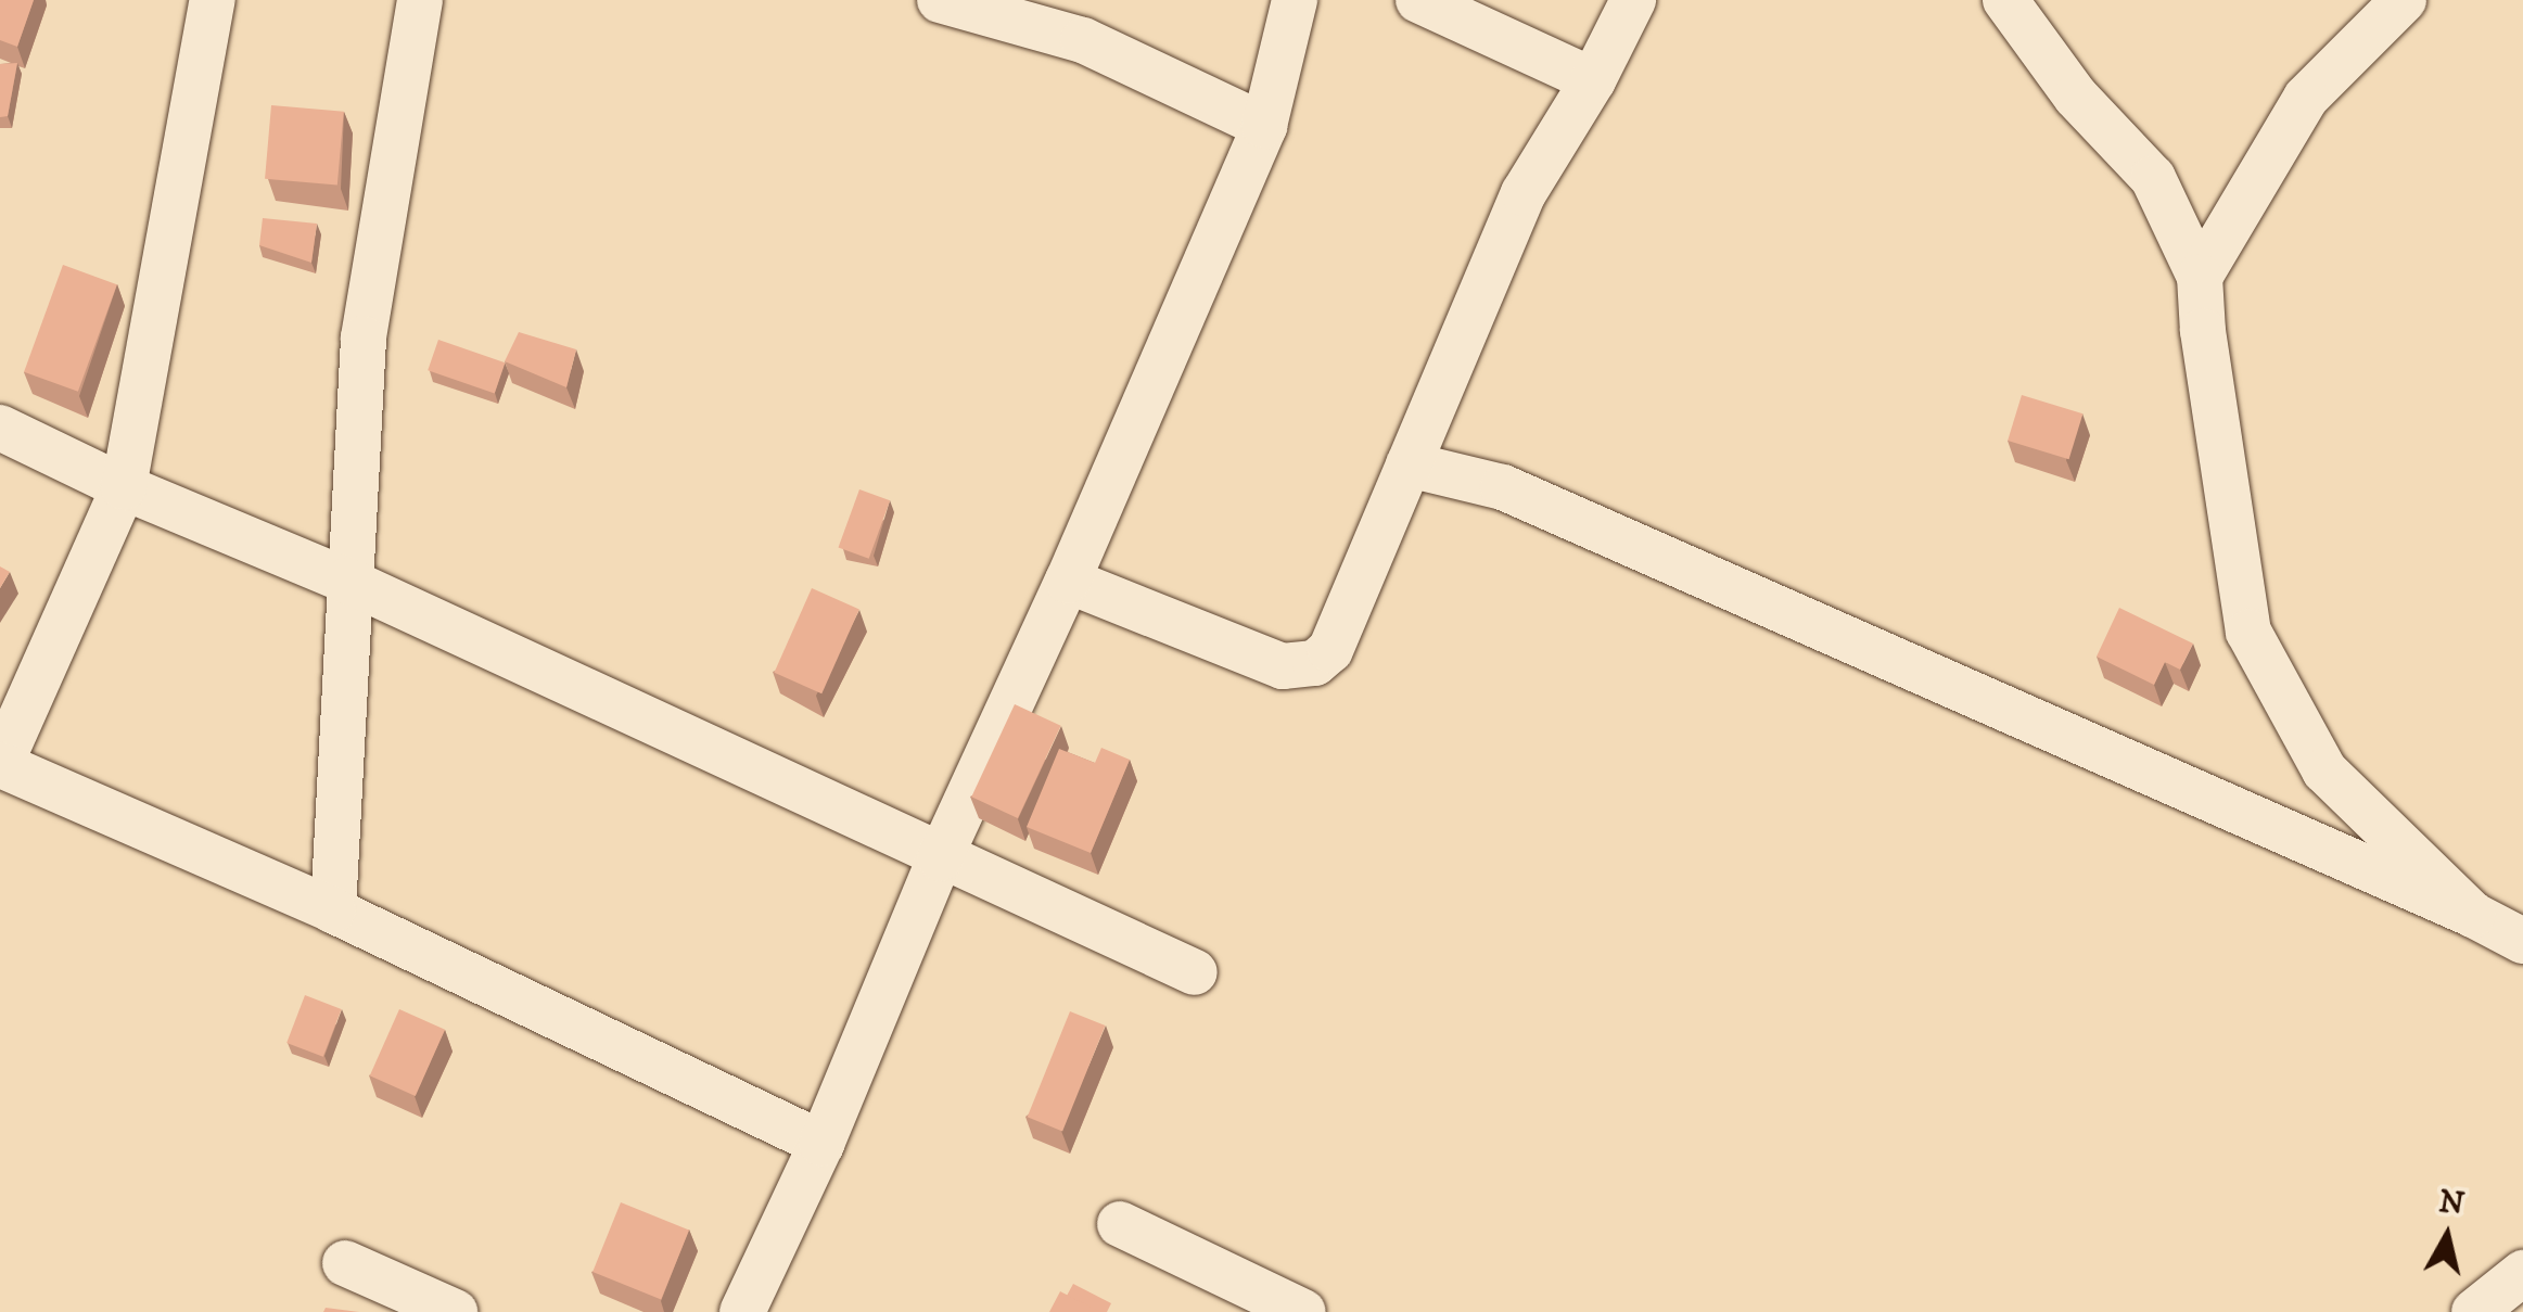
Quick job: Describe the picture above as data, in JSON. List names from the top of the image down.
{
  "north": "top"
}
